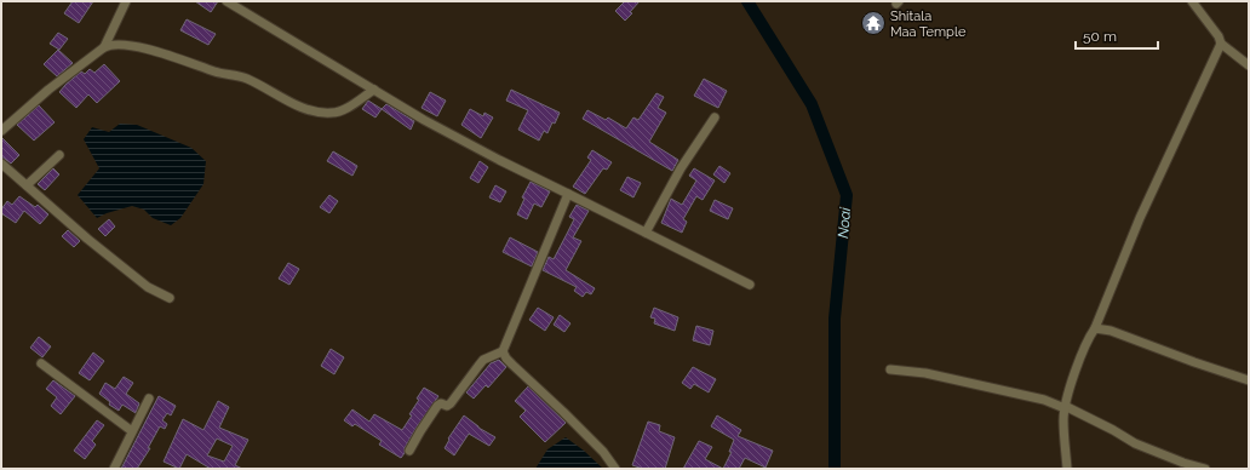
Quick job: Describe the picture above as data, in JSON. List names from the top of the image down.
{
  "water": ["Noai"],
  "places": {
    "temple": ["Shitala Maa Temple"]
  },
  "scale_bar": "50 m"
}
